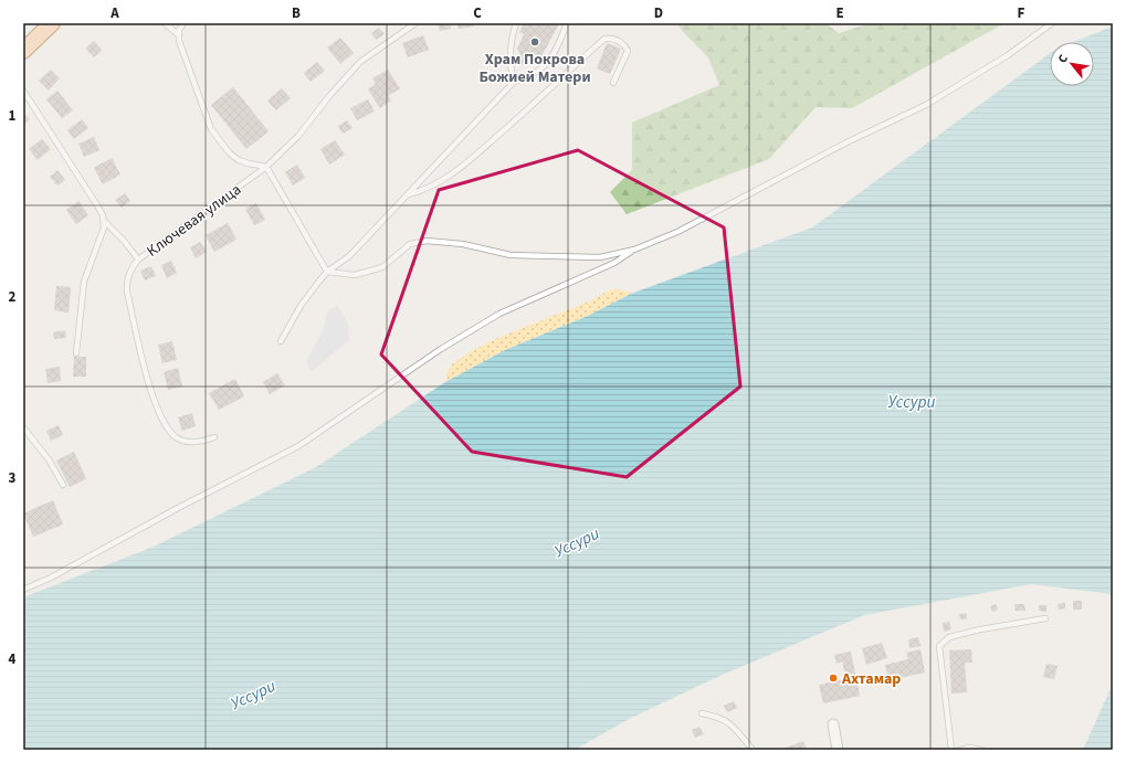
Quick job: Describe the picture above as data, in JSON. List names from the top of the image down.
{
  "streets": {
    "lane": ["Ключевая улица"]
  },
  "water": ["Уссури"],
  "places": ["Храм Покрова Божией Матери", "Ахтамар"],
  "north": "top left",
  "grid": {
    "columns": [
      "A",
      "B",
      "C",
      "D",
      "E",
      "F"
    ],
    "rows": [
      "1",
      "2",
      "3",
      "4"
    ]
  }
}
